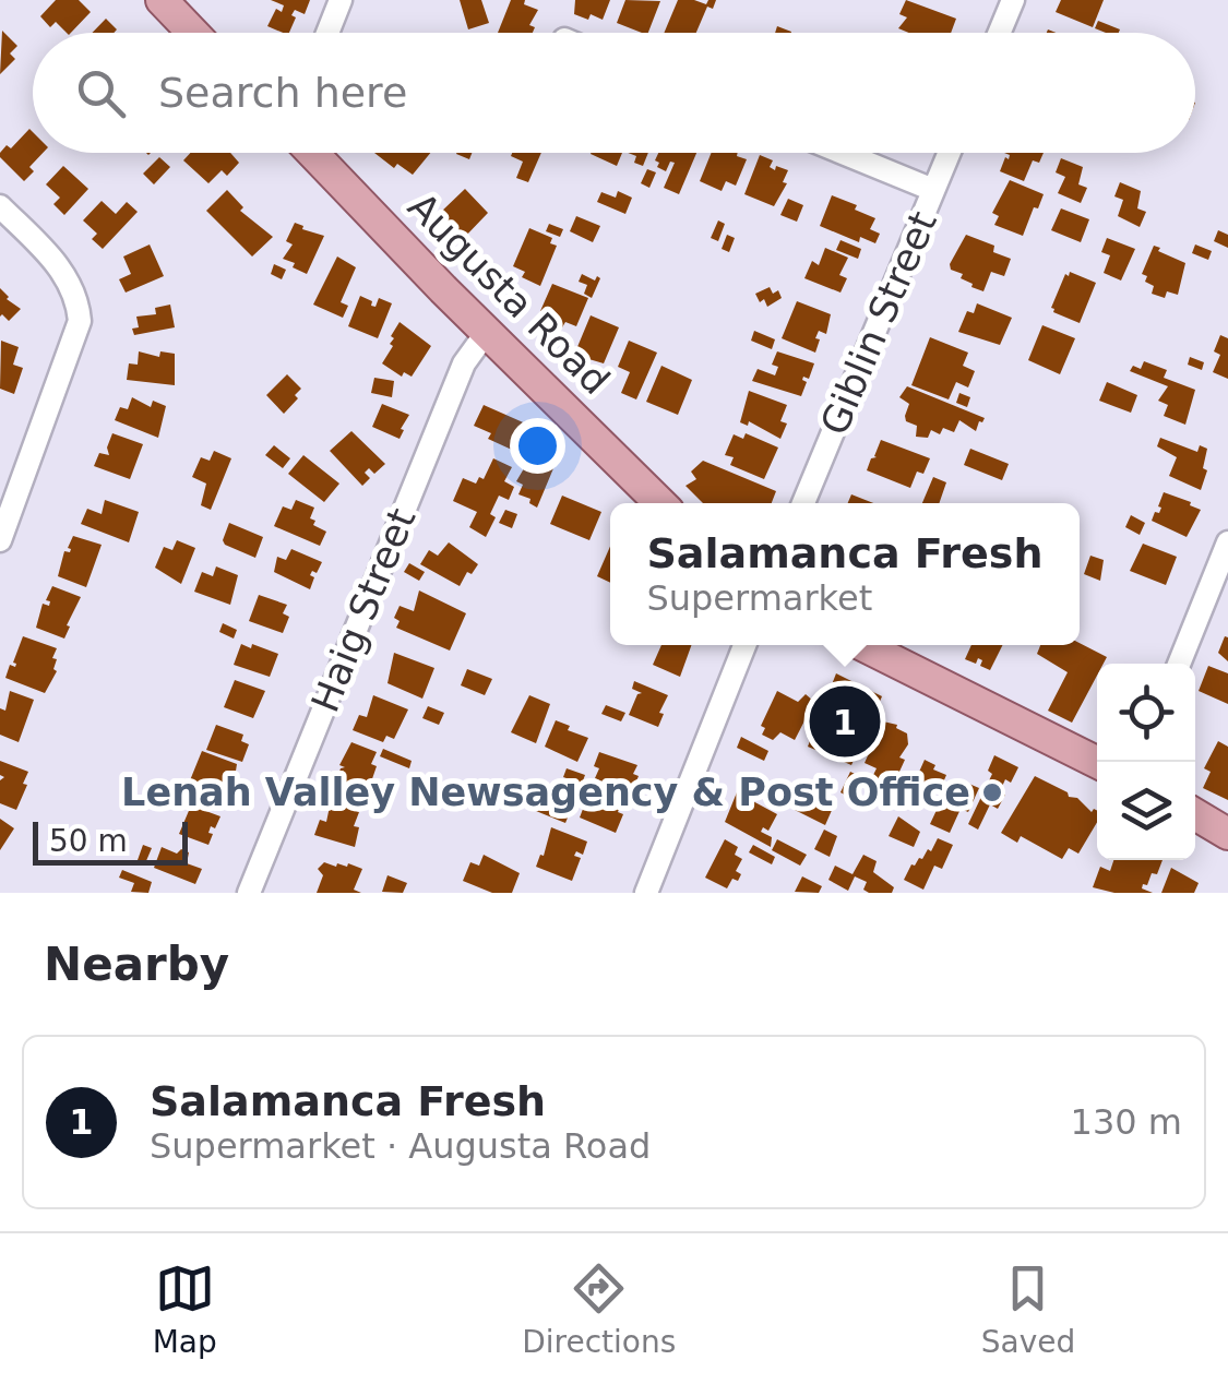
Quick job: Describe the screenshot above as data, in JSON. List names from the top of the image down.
{
  "streets": {
    "main road": ["Augusta Road"],
    "street": ["Giblin Street", "Haig Street"]
  },
  "crossings": [
    ["Augusta Road", "Haig Street"]
  ],
  "places": ["Lenah Valley Newsagency & Post Office"],
  "scale_bar": "50 m",
  "page": {
    "search": "Search here",
    "popup": ["Salamanca Fresh", "Supermarket"],
    "pins": "1",
    "scale": "50 m",
    "heading": "Nearby",
    "list": [
      {
        "mark": "1",
        "name": "Salamanca Fresh",
        "note": "Supermarket · Augusta Road",
        "value": "130 m"
      }
    ],
    "nav": ["Map", "Directions", "Saved"]
  }
}
